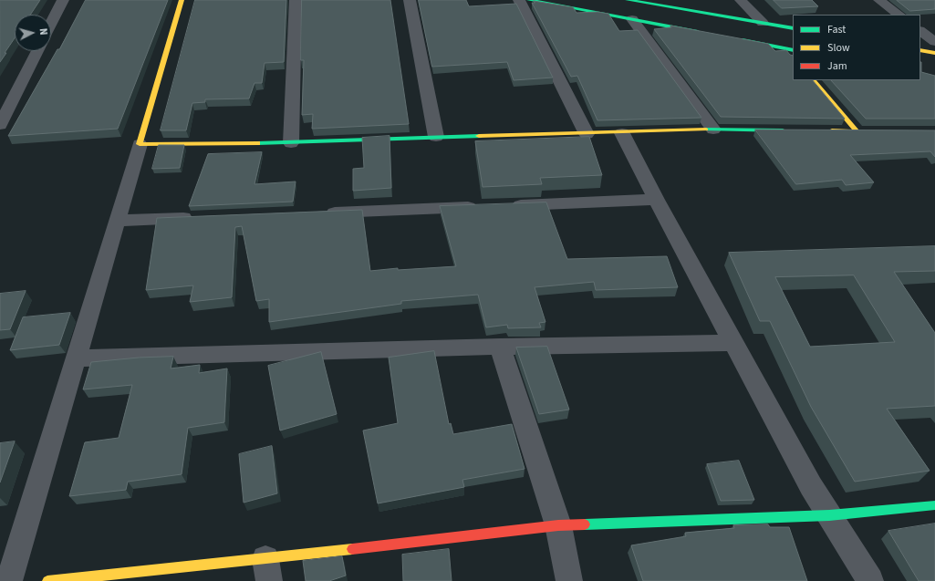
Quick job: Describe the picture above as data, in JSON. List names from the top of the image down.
{
  "legend": ["Fast", "Slow", "Jam"],
  "north": "right"
}
